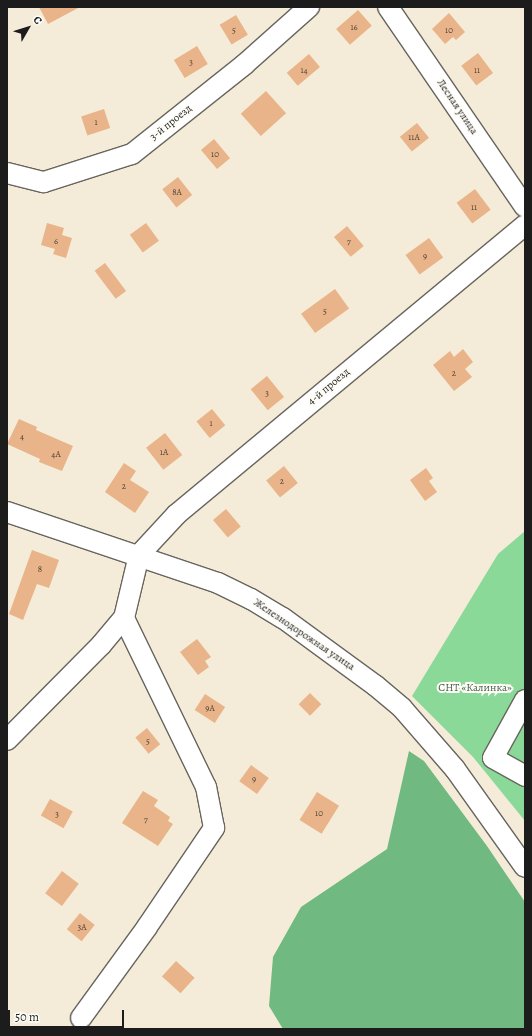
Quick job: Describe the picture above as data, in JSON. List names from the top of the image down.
{
  "streets": {
    "street": [
      "Лесная улица",
      "3-й проезд",
      "4-й проезд",
      "Железнодорожная улица"
    ]
  },
  "crossings": [
    ["4-й проезд", "Железнодорожная улица"]
  ],
  "parks": ["СНТ «Калинка»"],
  "house_numbers": [
    "16",
    "5",
    "10",
    "3",
    "14",
    "11",
    "1",
    "11А",
    "10",
    "8А",
    "11",
    "6",
    "7",
    "9",
    "5",
    "2",
    "3",
    "1",
    "4",
    "1А",
    "4А",
    "2",
    "2",
    "8",
    "9А",
    "5",
    "9",
    "10",
    "3",
    "7",
    "3А"
  ],
  "scale_bar": "50 m",
  "north": "top right"
}
